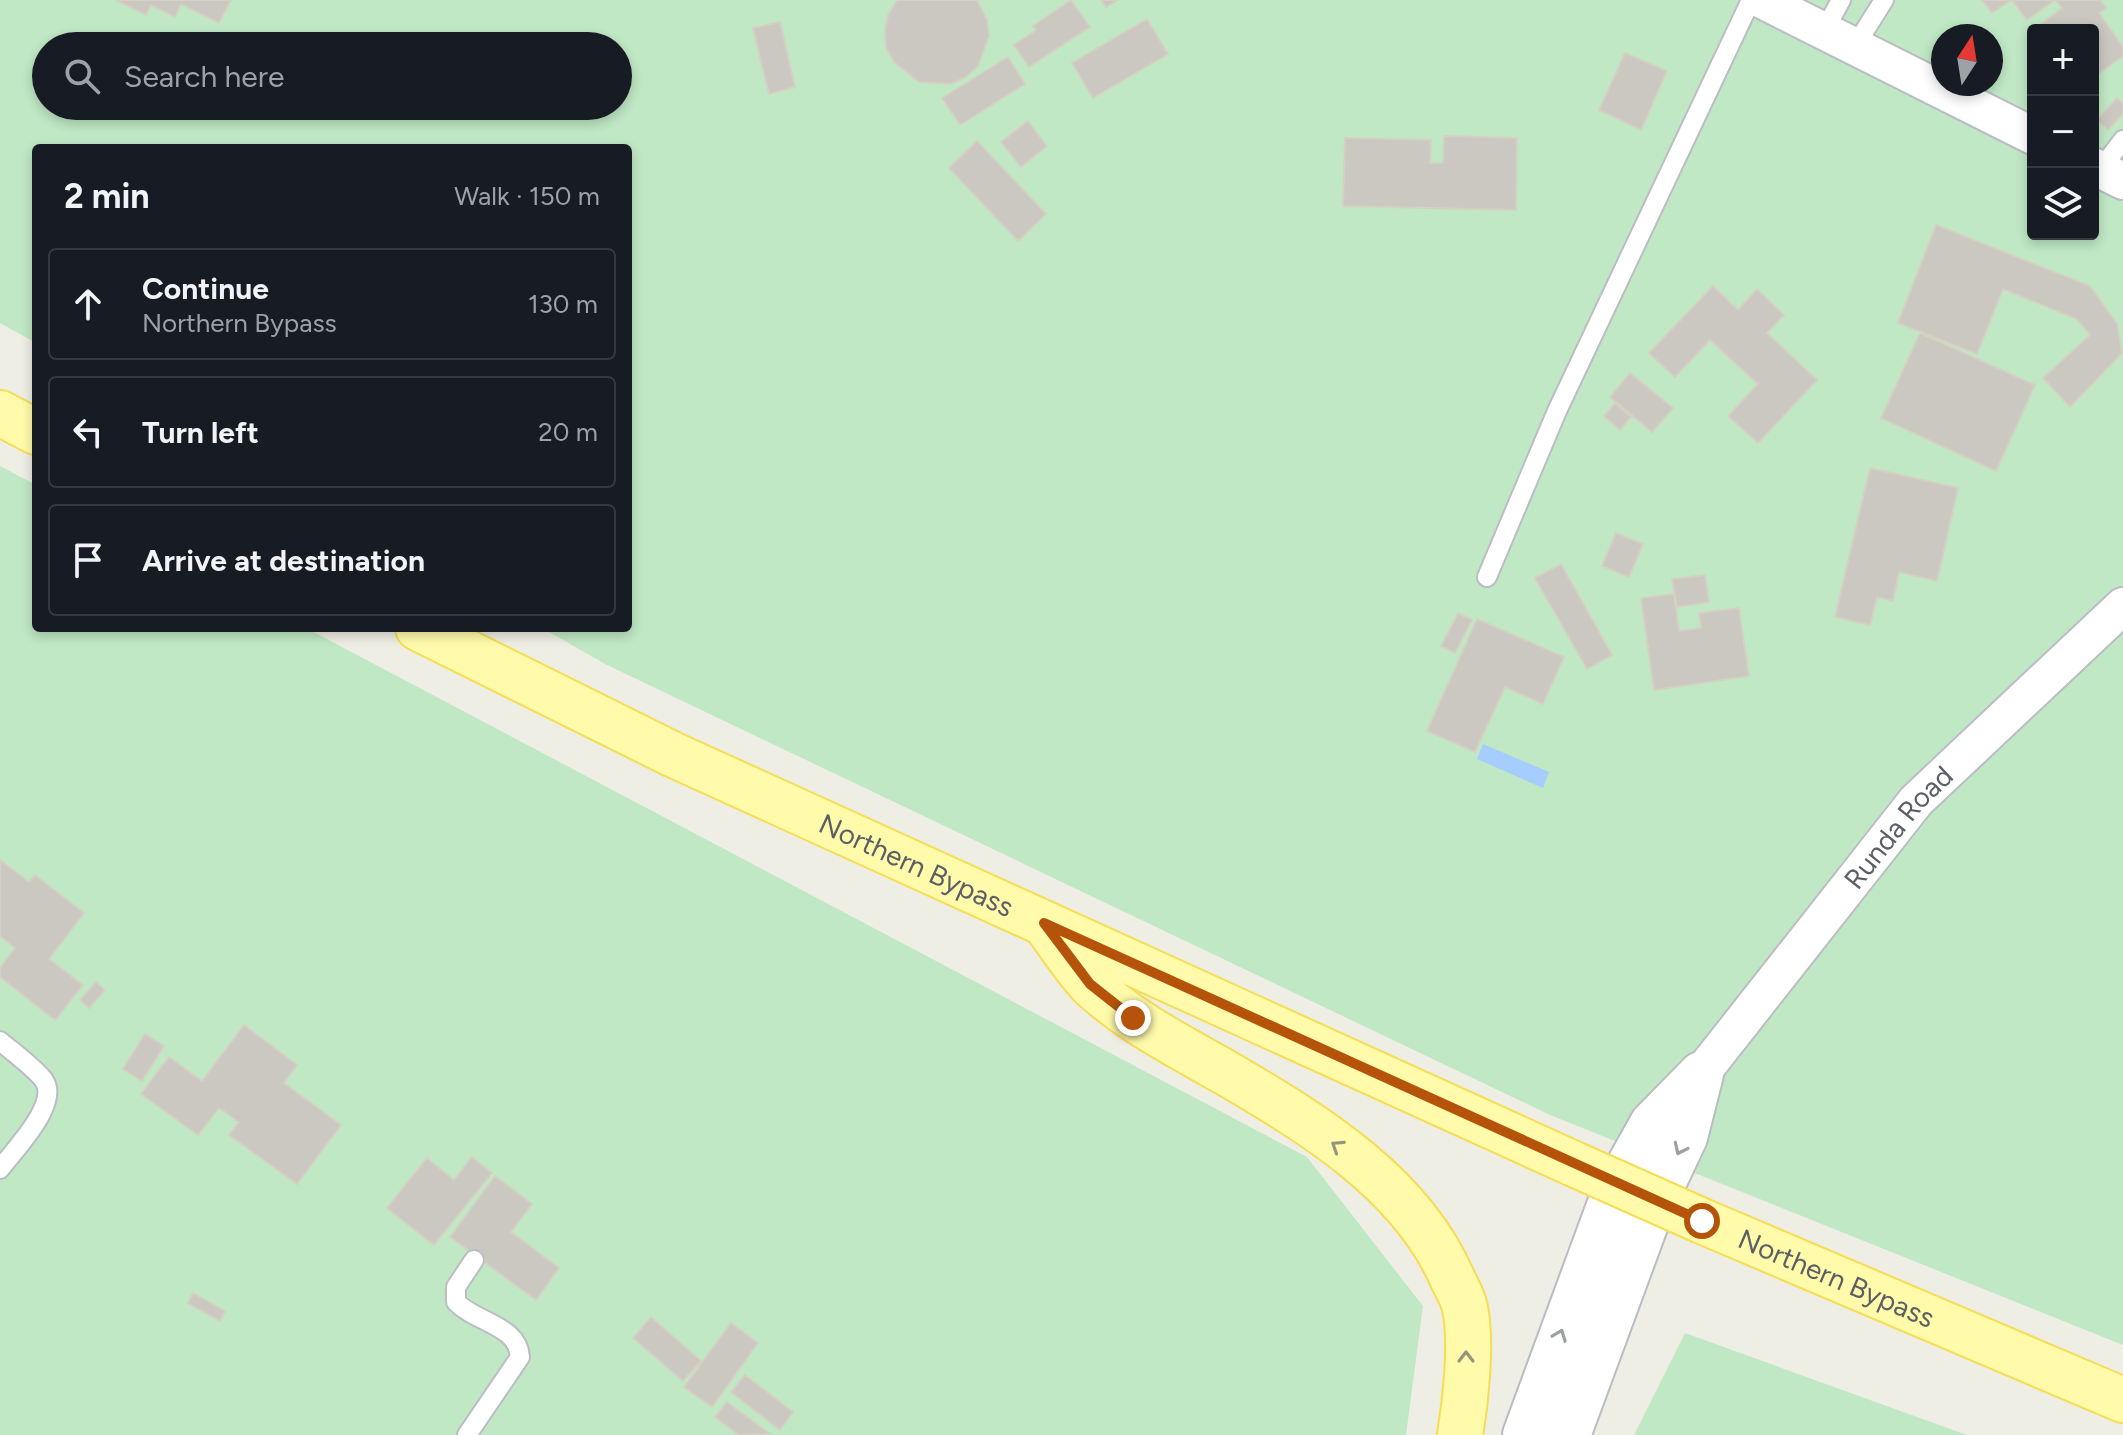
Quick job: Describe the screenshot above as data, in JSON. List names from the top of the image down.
{
  "streets": {
    "main road": ["Northern Bypass"],
    "street": ["Runda Road"]
  },
  "north": "top",
  "page": {
    "map_buttons": ["+", "−"],
    "search": "Search here",
    "heading": ["2 min", "Walk · 150 m"],
    "list": [
      ["Continue", "Northern Bypass", "130 m"],
      ["Turn left", "20 m"],
      "Arrive at destination"
    ]
  }
}
